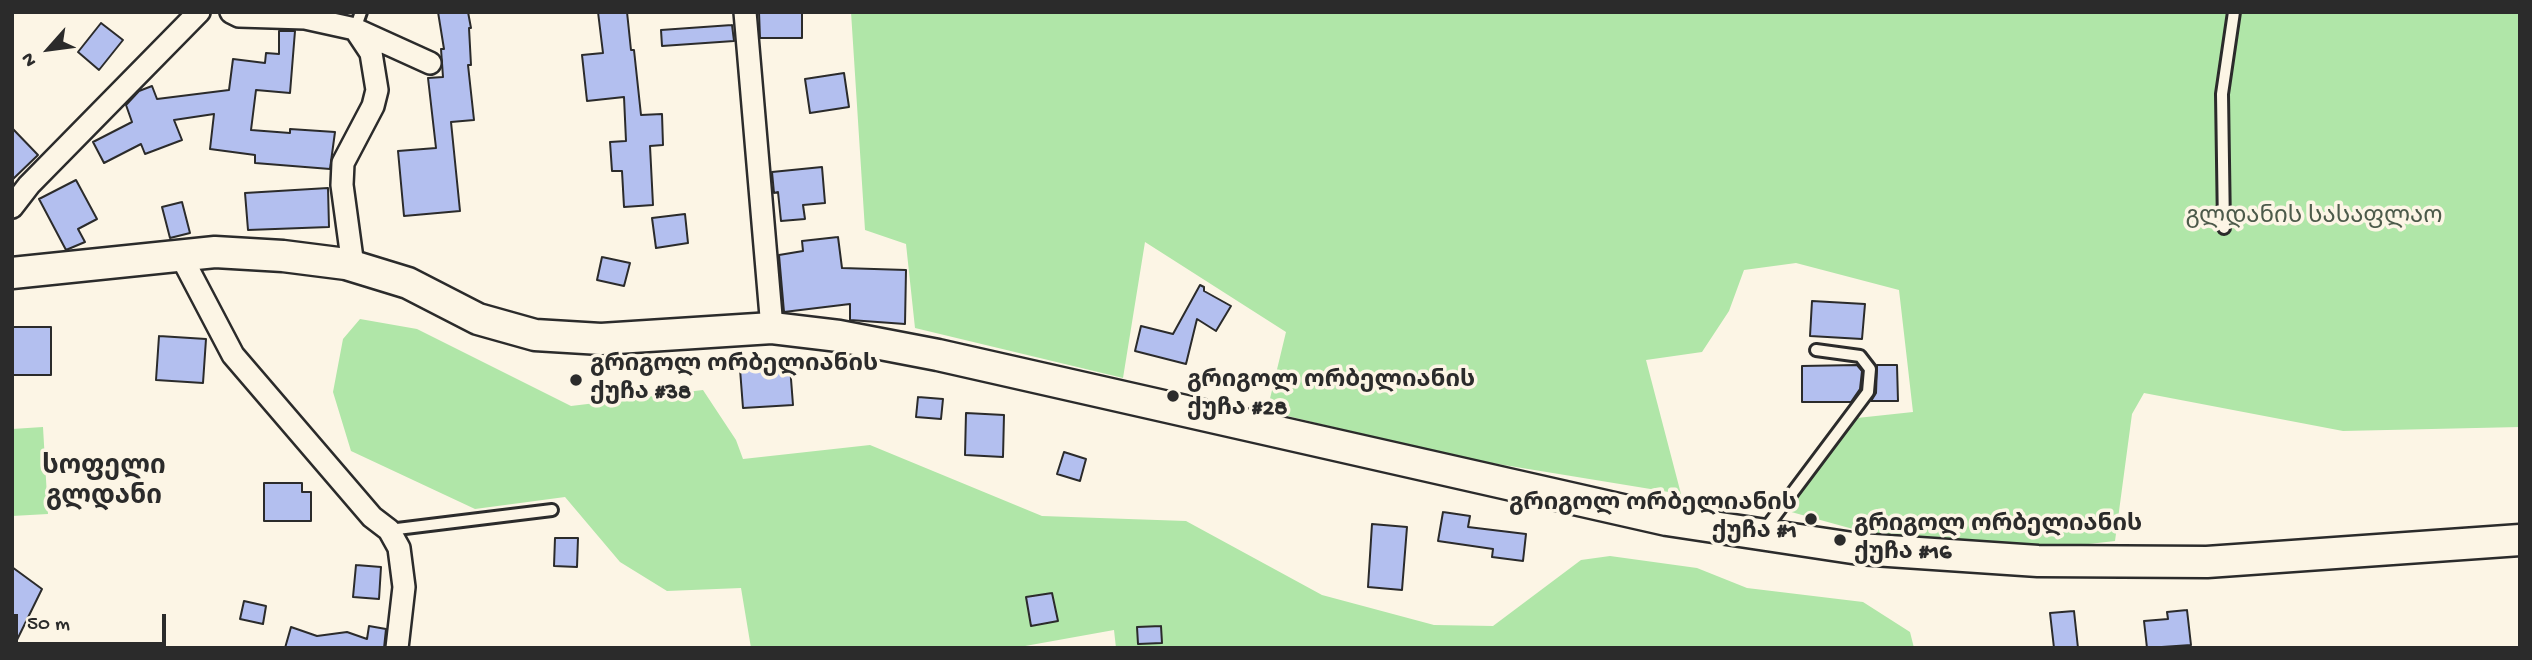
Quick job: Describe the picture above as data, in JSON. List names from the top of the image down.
{
  "districts": ["სოფელი გლდანი"],
  "parks": ["გლდანის სასაფლაო"],
  "places": [
    "გრიგოლ ორბელიანის ქუჩა #38",
    "გრიგოლ ორბელიანის ქუჩა #28",
    "გრიგოლ ორბელიანის ქუჩა #1",
    "გრიგოლ ორბელიანის ქუჩა #16"
  ],
  "scale_bar": "50 m",
  "north": "bottom left"
}
